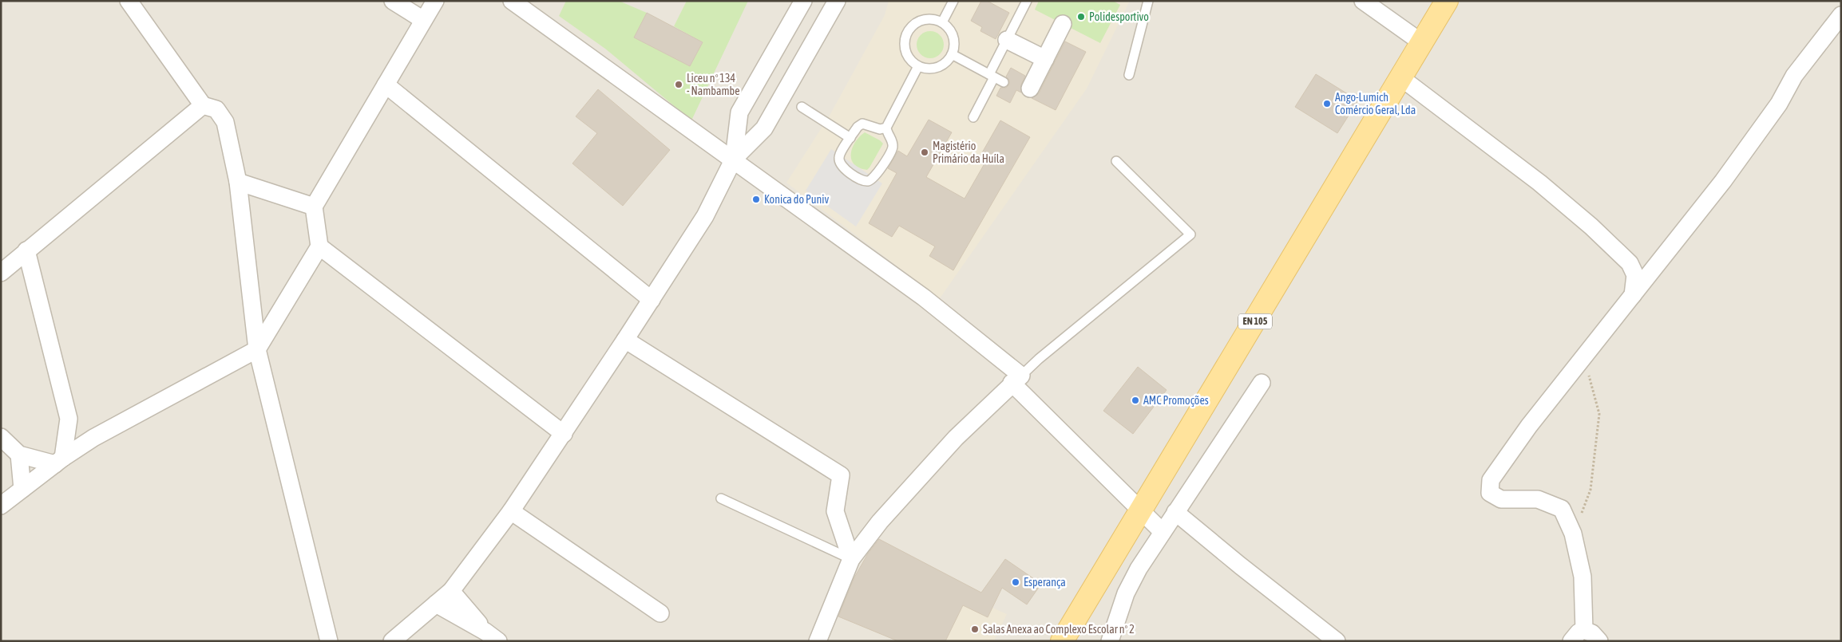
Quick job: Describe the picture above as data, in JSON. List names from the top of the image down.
{
  "streets": {
    "main road": ["EN 105"]
  },
  "places": [
    "Polidesportivo",
    "Liceu nº 134 - Nambambe",
    "Ango-Lumich Comércio Geral, Lda",
    "Magistério Primário da Huíla",
    "Konica do Puniv",
    "AMC Promoções",
    "Esperança",
    "Salas Anexa ao Complexo Escolar nº 2"
  ]
}
